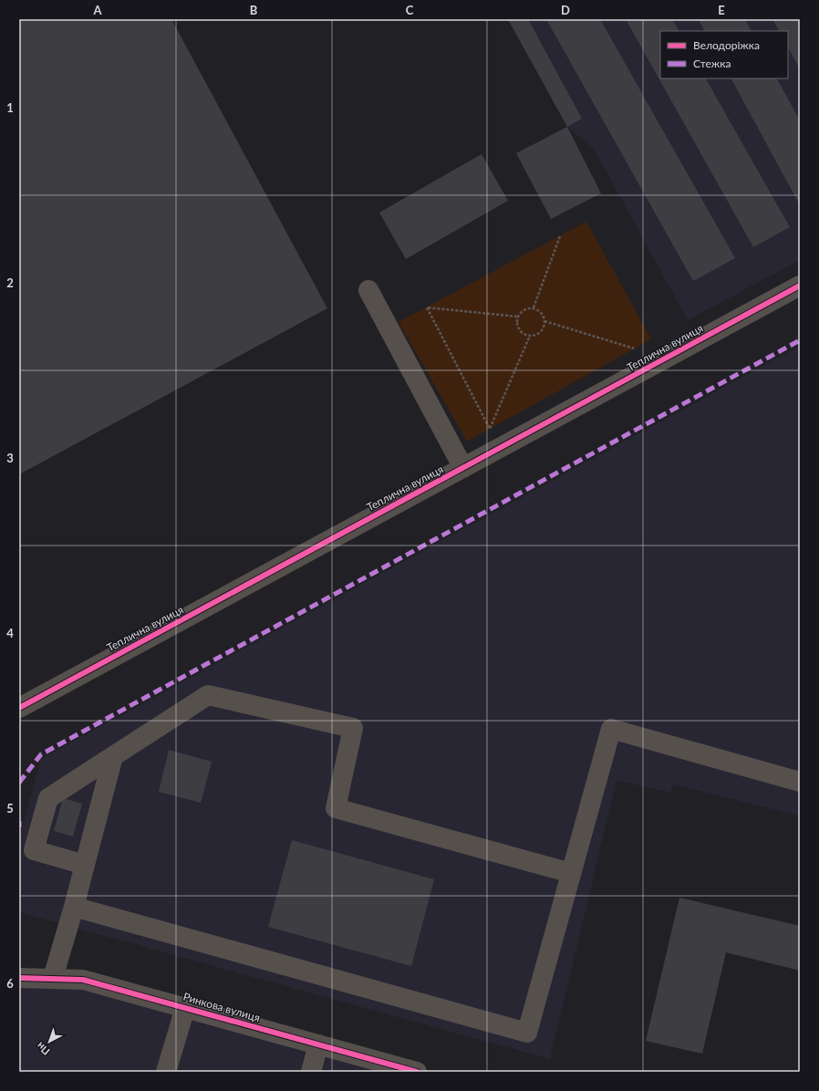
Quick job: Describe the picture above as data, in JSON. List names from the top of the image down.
{
  "streets": {
    "street": ["Теплична вулиця", "Ринкова вулиця"]
  },
  "legend": ["Велодоріжка", "Стежка"],
  "north": "bottom left",
  "grid": {
    "columns": [
      "A",
      "B",
      "C",
      "D",
      "E"
    ],
    "rows": [
      "1",
      "2",
      "3",
      "4",
      "5",
      "6"
    ]
  }
}
